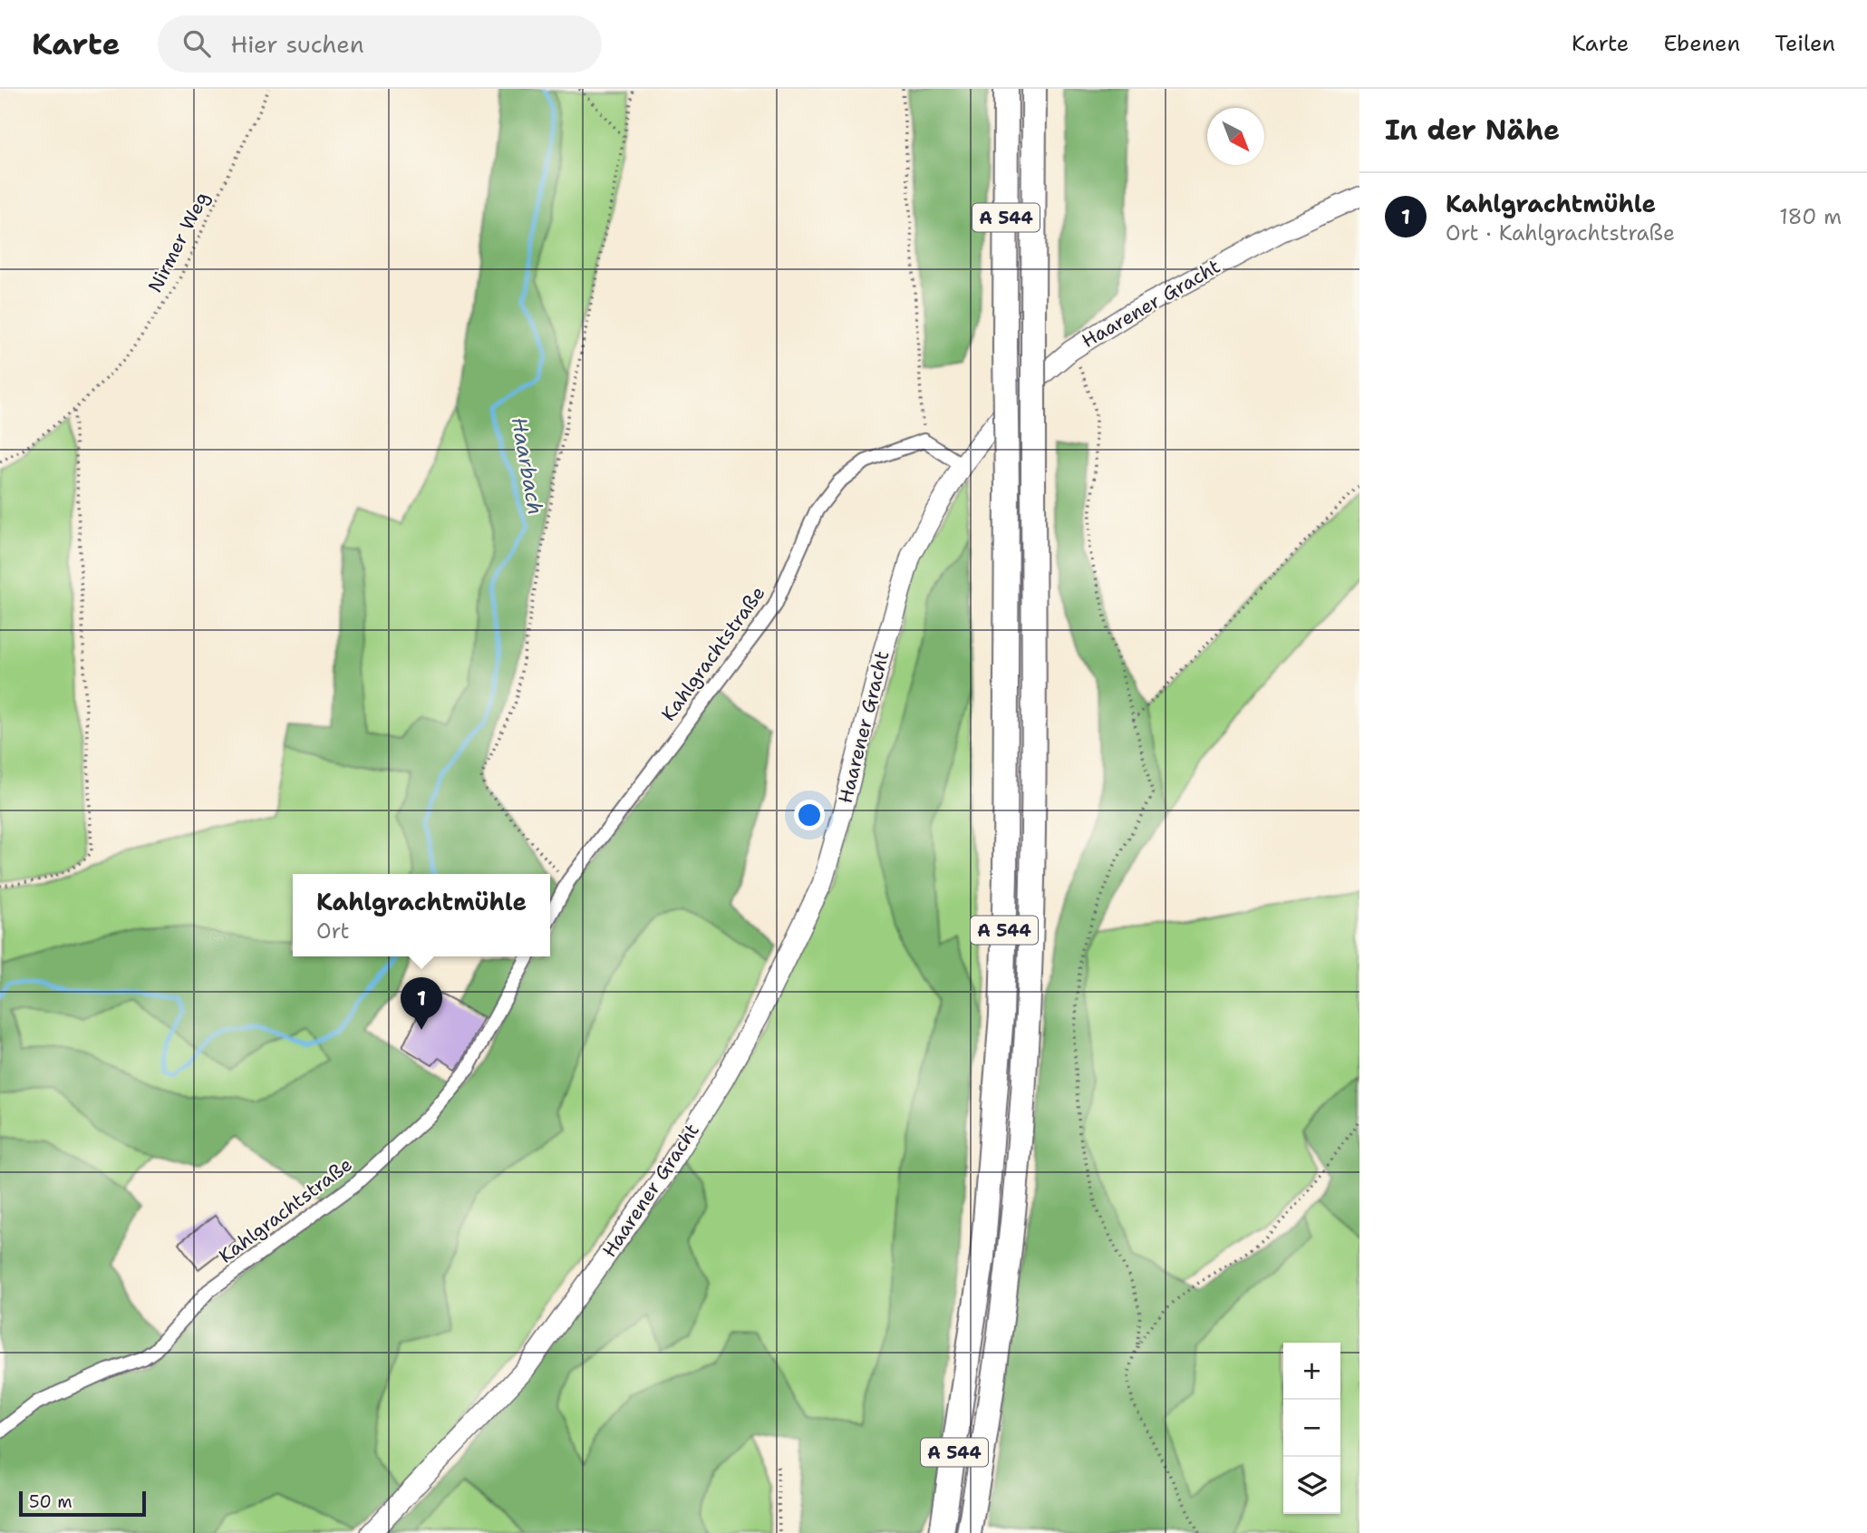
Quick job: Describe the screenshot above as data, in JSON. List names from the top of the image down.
{
  "streets": {
    "highway": ["A 544"],
    "main road": ["Haarener Gracht"],
    "street": ["Kahlgrachtstraße"],
    "path": ["Nirmer Weg"]
  },
  "water": ["Haarbach"],
  "scale_bar": "50 m",
  "north": "bottom right",
  "page": {
    "header": "Karte",
    "search": "Hier suchen",
    "nav": ["Karte", "Ebenen", "Teilen"],
    "heading": "In der Nähe",
    "list": [
      {
        "mark": "1",
        "name": "Kahlgrachtmühle",
        "note": "Ort · Kahlgrachtstraße",
        "value": "180 m"
      }
    ],
    "popup": ["Kahlgrachtmühle", "Ort"],
    "pins": "1",
    "map_buttons": ["+", "−"],
    "scale": "50 m"
  }
}
